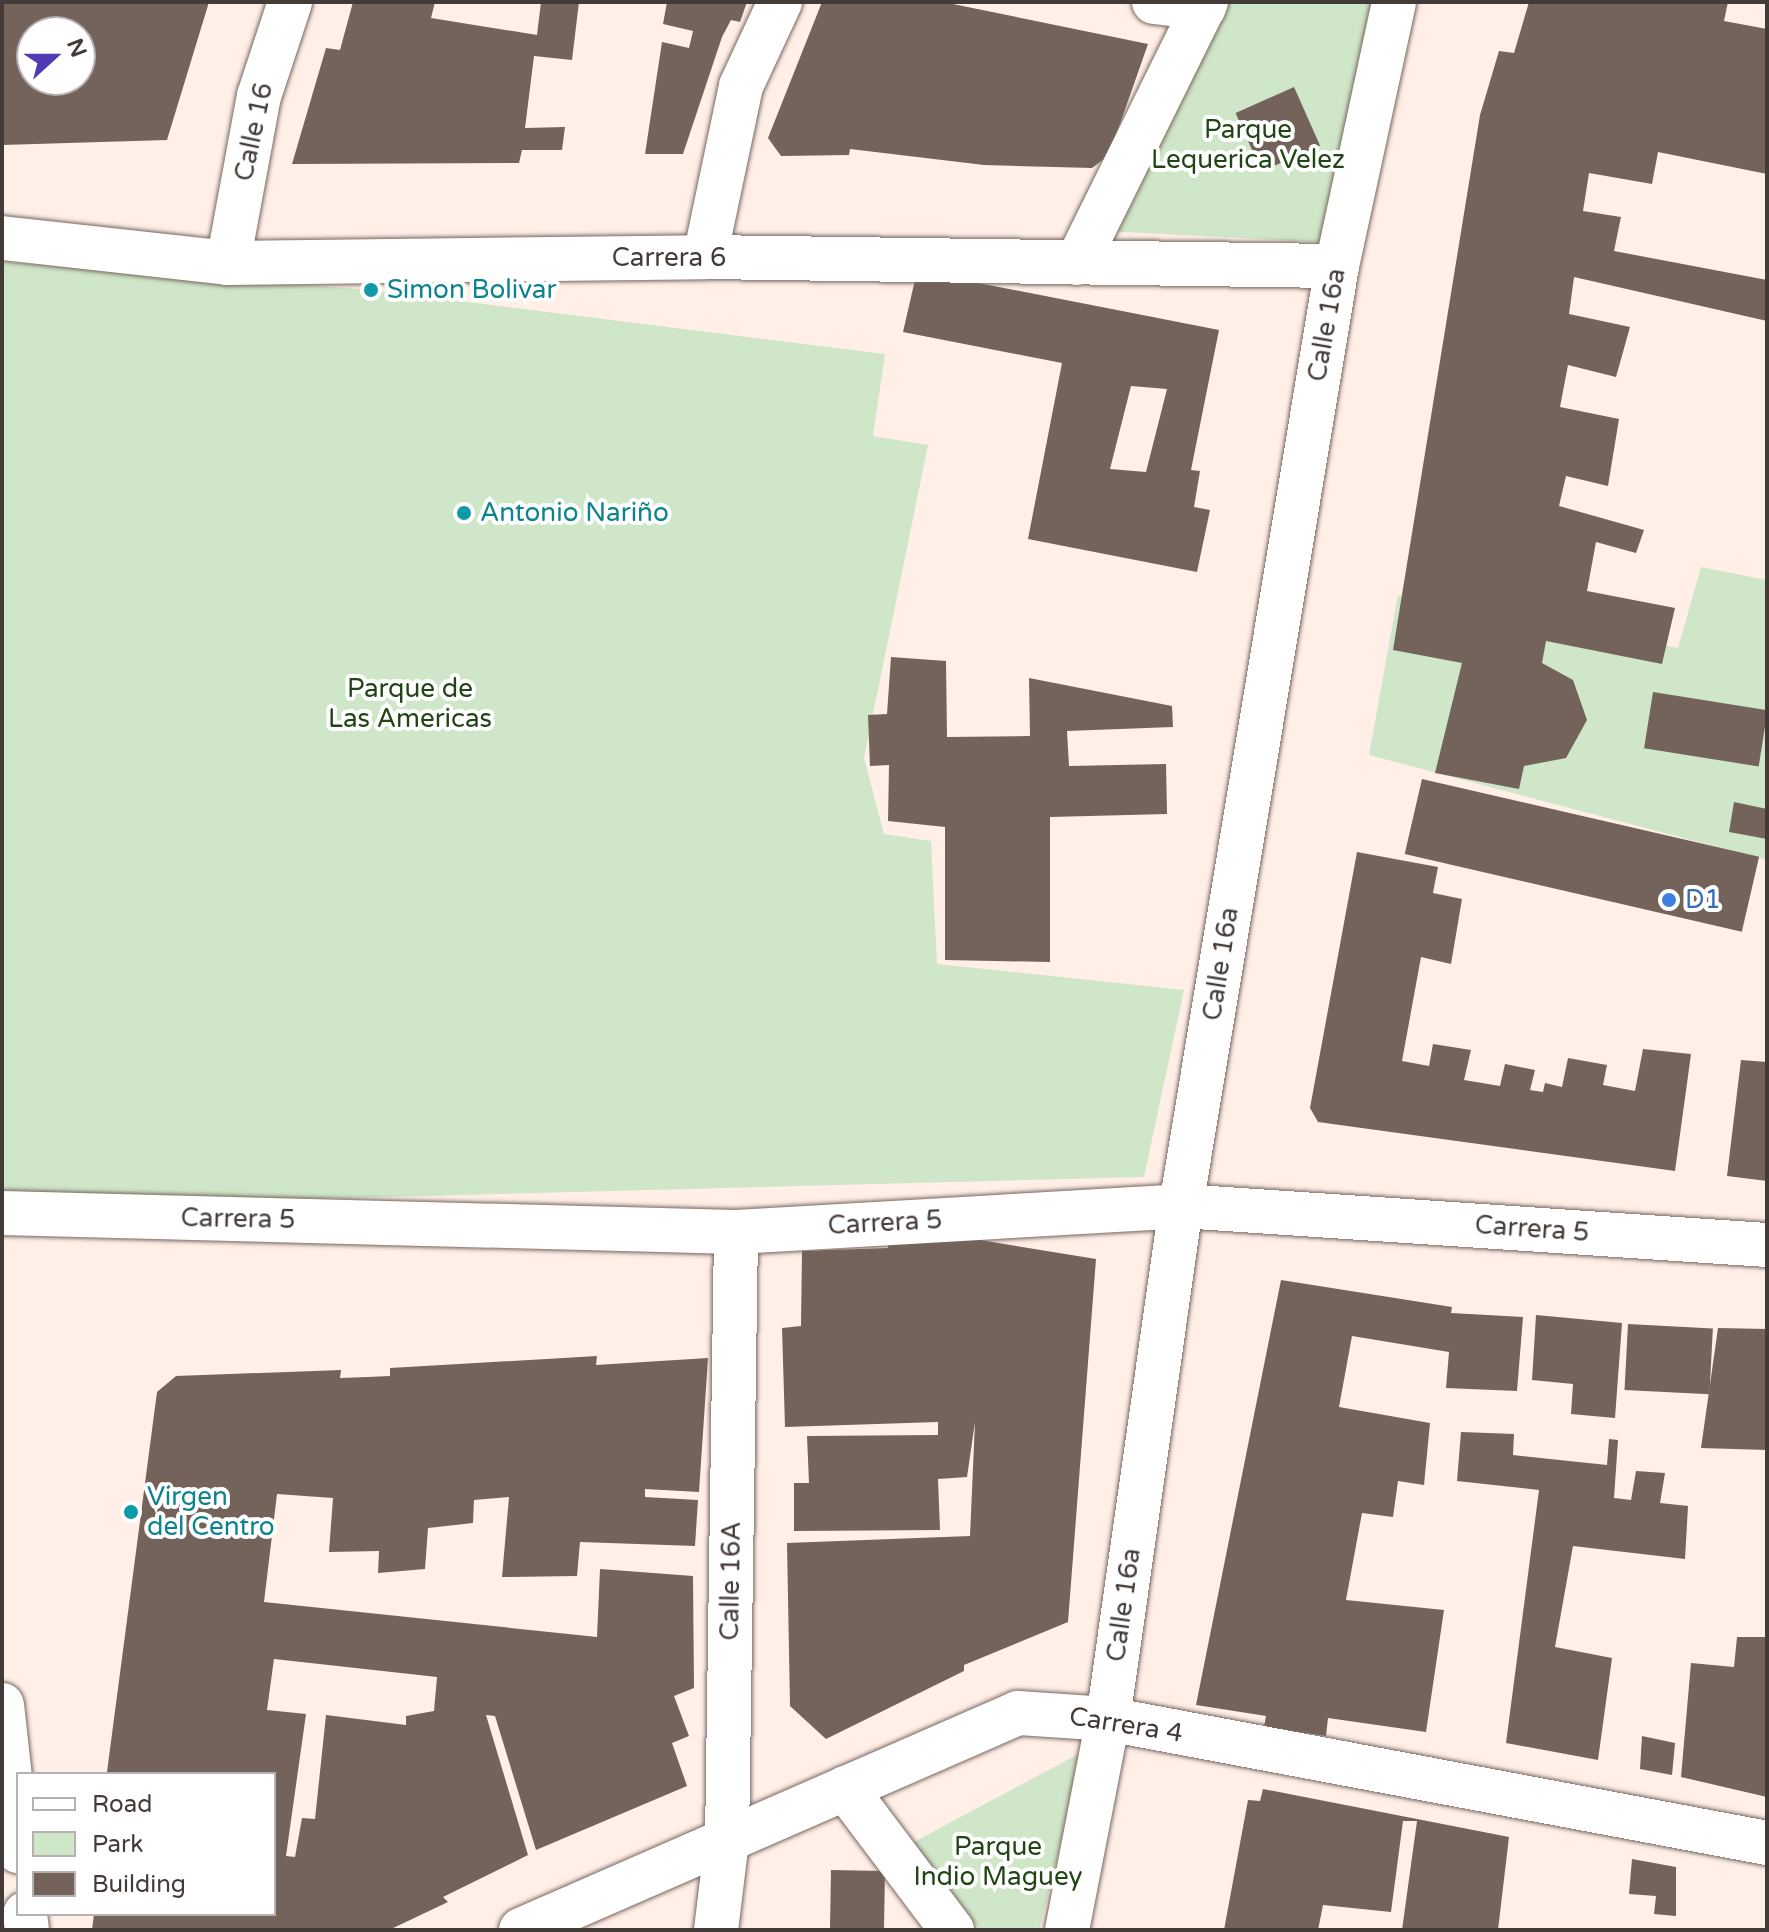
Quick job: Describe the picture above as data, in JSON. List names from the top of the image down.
{
  "streets": {
    "street": [
      "Calle 16",
      "Carrera 6",
      "Calle 16a",
      "Carrera 5",
      "Calle 16A",
      "Carrera 4"
    ]
  },
  "crossings": [
    ["Calle 16", "Carrera 6"],
    ["Carrera 6", "Calle 16a"],
    ["Calle 16a", "Carrera 5"],
    ["Calle 16a", "Carrera 4"],
    ["Carrera 5", "Calle 16A"],
    ["Calle 16A", "Carrera 4"]
  ],
  "parks": ["Parque Lequerica Velez", "Parque de Las Americas", "Parque Indio Maguey"],
  "places": [
    "Simon Bolivar",
    "Antonio Nariño",
    "D1",
    "Virgen del Centro"
  ],
  "legend": ["Road", "Park", "Building"],
  "north": "right"
}
